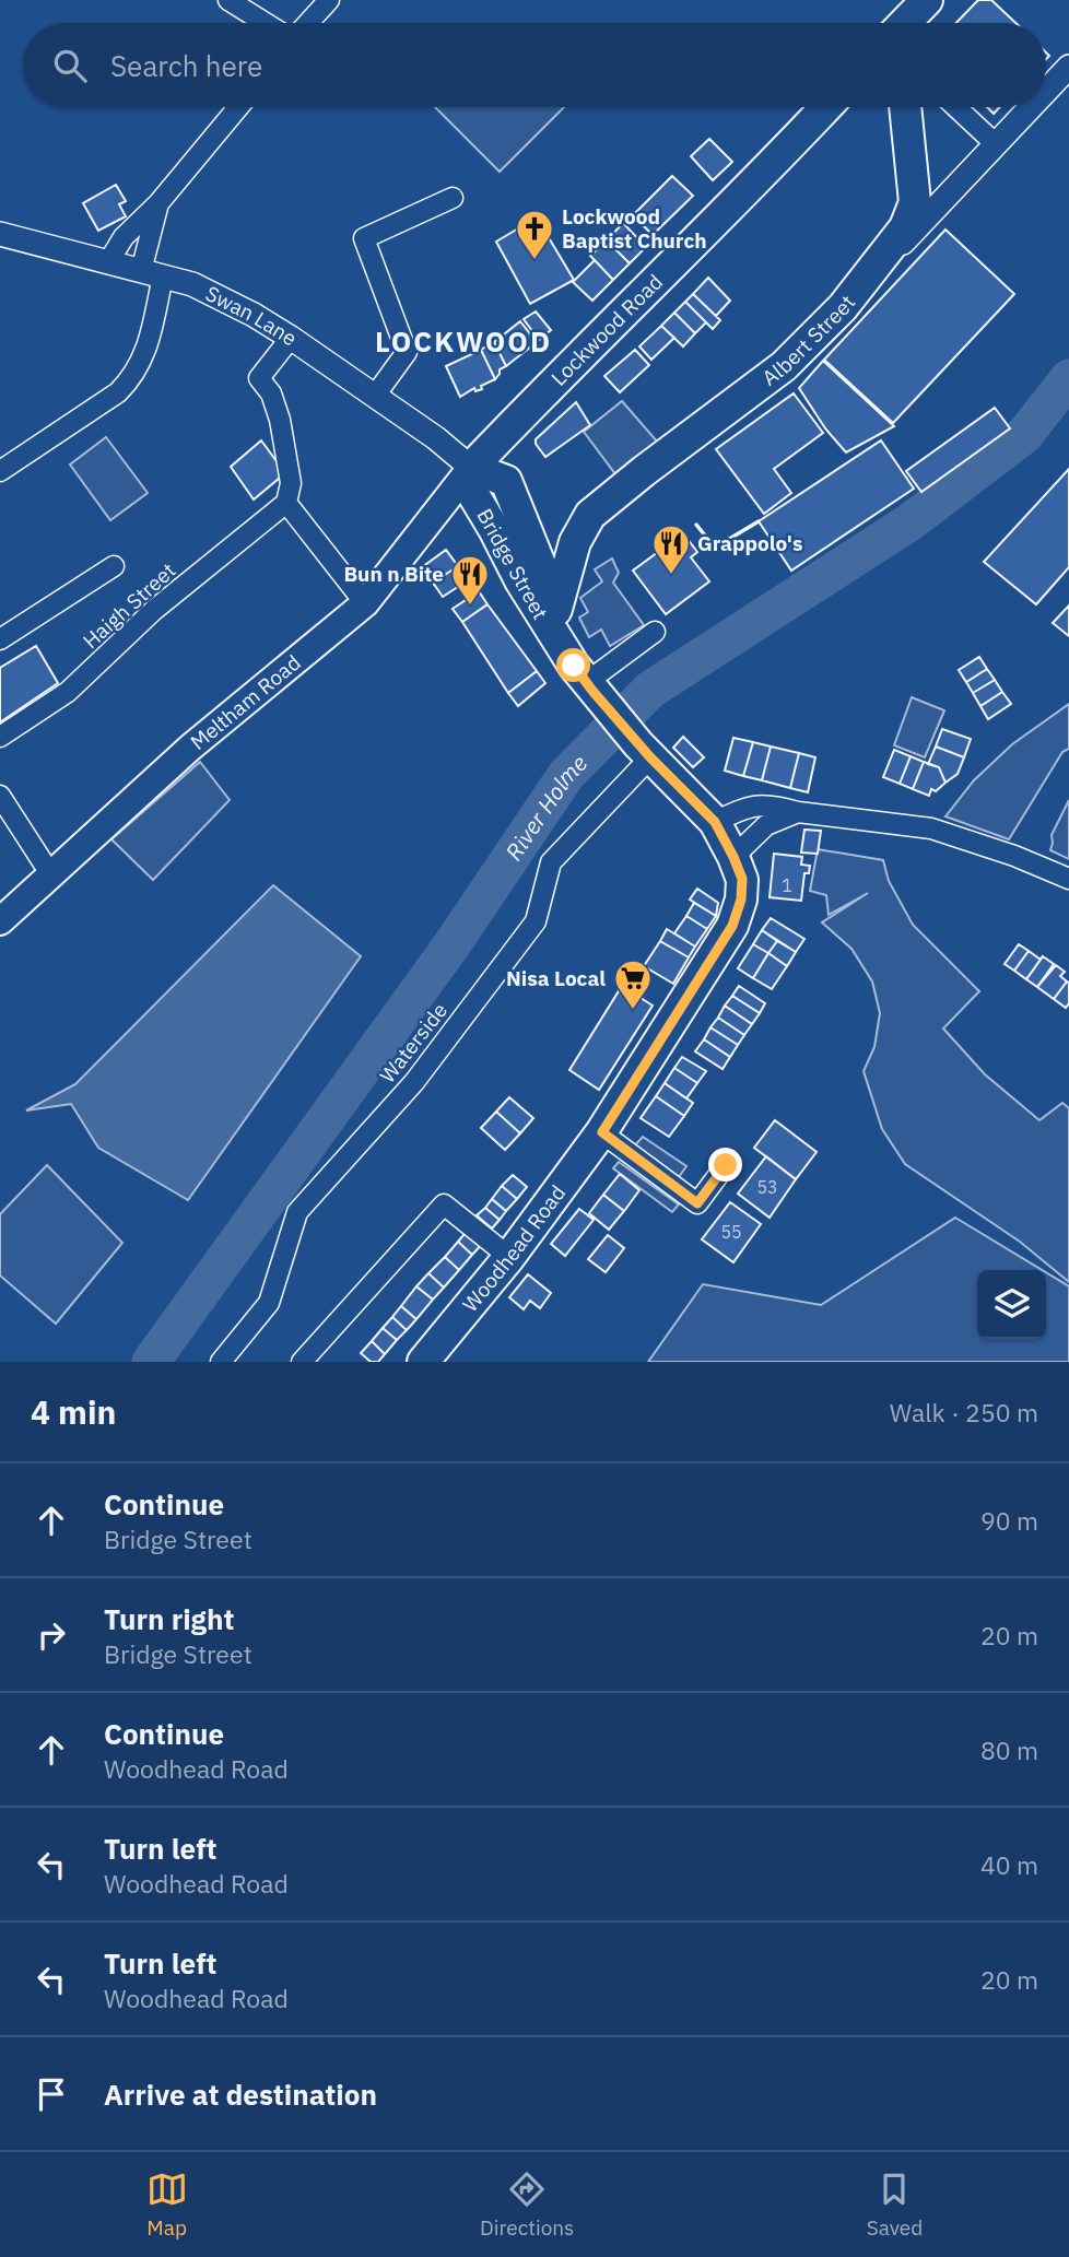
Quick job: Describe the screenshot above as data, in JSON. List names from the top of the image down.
{
  "streets": {
    "main road": [
      "Lockwood Road",
      "Albert Street",
      "Bridge Street",
      "Meltham Road",
      "Woodhead Road"
    ],
    "street": ["Swan Lane", "Haigh Street", "Waterside"]
  },
  "crossings": [
    ["Swan Lane", "Lockwood Road"],
    ["Swan Lane", "Bridge Street"],
    ["Swan Lane", "Meltham Road"],
    ["Lockwood Road", "Bridge Street"],
    ["Lockwood Road", "Meltham Road"],
    ["Albert Street", "Bridge Street"],
    ["Bridge Street", "Meltham Road"]
  ],
  "districts": ["LOCKWOOD"],
  "water": ["River Holme"],
  "places": {
    "church": ["Lockwood Baptist Church"],
    "restaurant": ["Grappolo's", "Bun n Bite"],
    "supermarket": ["Nisa Local"]
  },
  "house_numbers": ["1", "53", "55"],
  "page": {
    "search": "Search here",
    "heading": ["4 min", "Walk · 250 m"],
    "list": [
      ["Continue", "Bridge Street", "90 m"],
      ["Turn right", "Bridge Street", "20 m"],
      ["Continue", "Woodhead Road", "80 m"],
      ["Turn left", "Woodhead Road", "40 m"],
      ["Turn left", "Woodhead Road", "20 m"],
      "Arrive at destination"
    ],
    "nav": ["Map", "Directions", "Saved"]
  }
}
